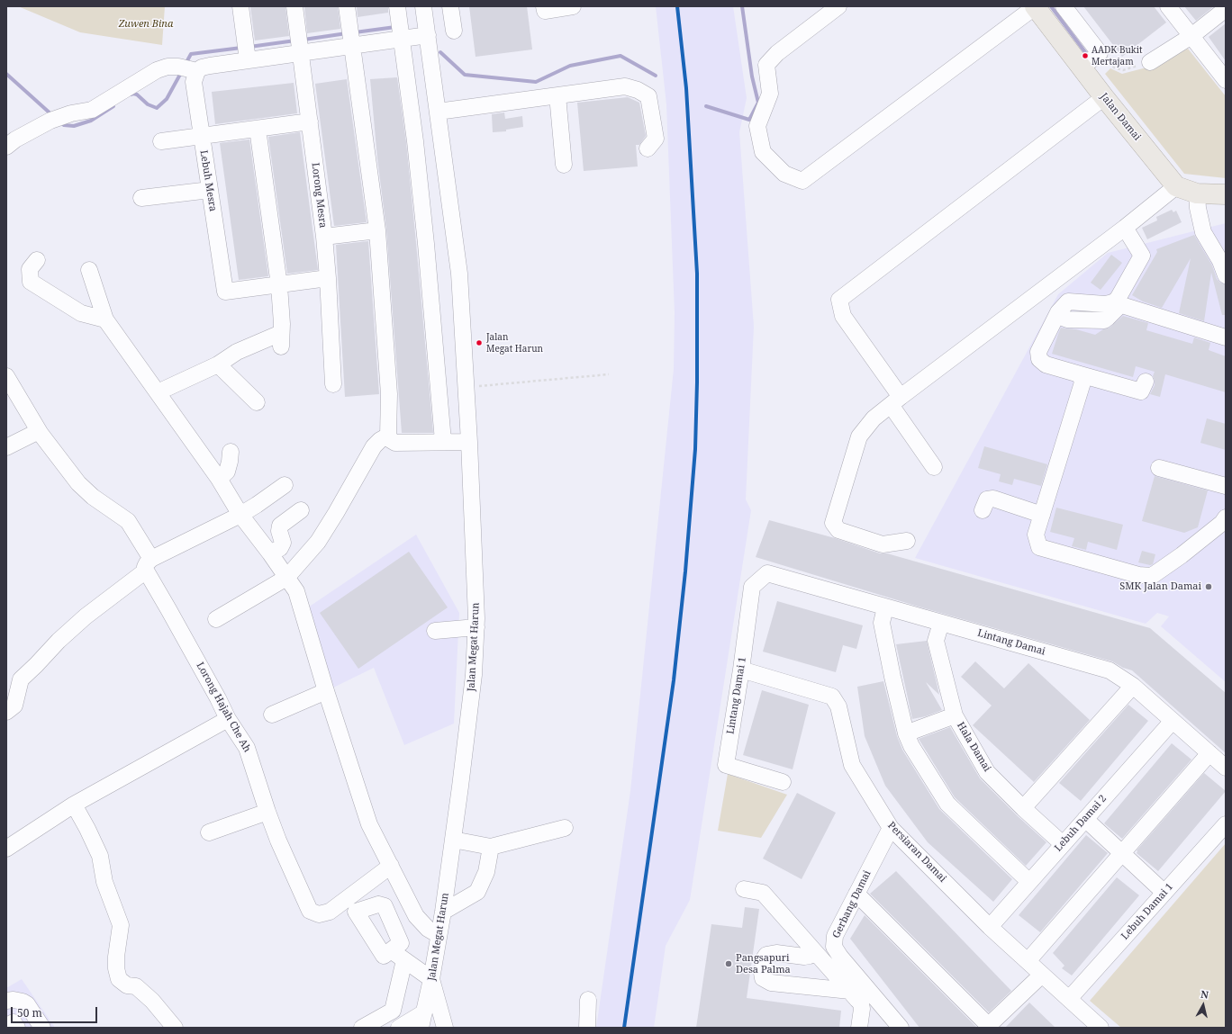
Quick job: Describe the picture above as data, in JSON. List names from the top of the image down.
{
  "streets": {
    "main road": ["Jalan Damai"],
    "street": [
      "Lebuh Mesra",
      "Lorong Mesra",
      "Lintang Damai",
      "Jalan Megat Harun",
      "Lintang Damai 1",
      "Lorong Hajah Che Ah",
      "Hala Damai",
      "Lebuh Damai 2",
      "Persiaran Damai",
      "Gerbang Damai",
      "Lebuh Damai 1"
    ]
  },
  "crossings": [
    ["Lintang Damai", "Lintang Damai 1"],
    ["Lintang Damai", "Hala Damai"],
    ["Lintang Damai", "Lebuh Damai 2"],
    ["Lintang Damai 1", "Persiaran Damai"],
    ["Hala Damai", "Lebuh Damai 2"],
    ["Lebuh Damai 2", "Persiaran Damai"],
    ["Persiaran Damai", "Gerbang Damai"],
    ["Persiaran Damai", "Lebuh Damai 1"]
  ],
  "parks": ["Zuwen Bina"],
  "places": [
    "AADK Bukit Mertajam",
    "Jalan Megat Harun",
    "SMK Jalan Damai",
    "Pangsapuri Desa Palma"
  ],
  "scale_bar": "50 m",
  "north": "top"
}
